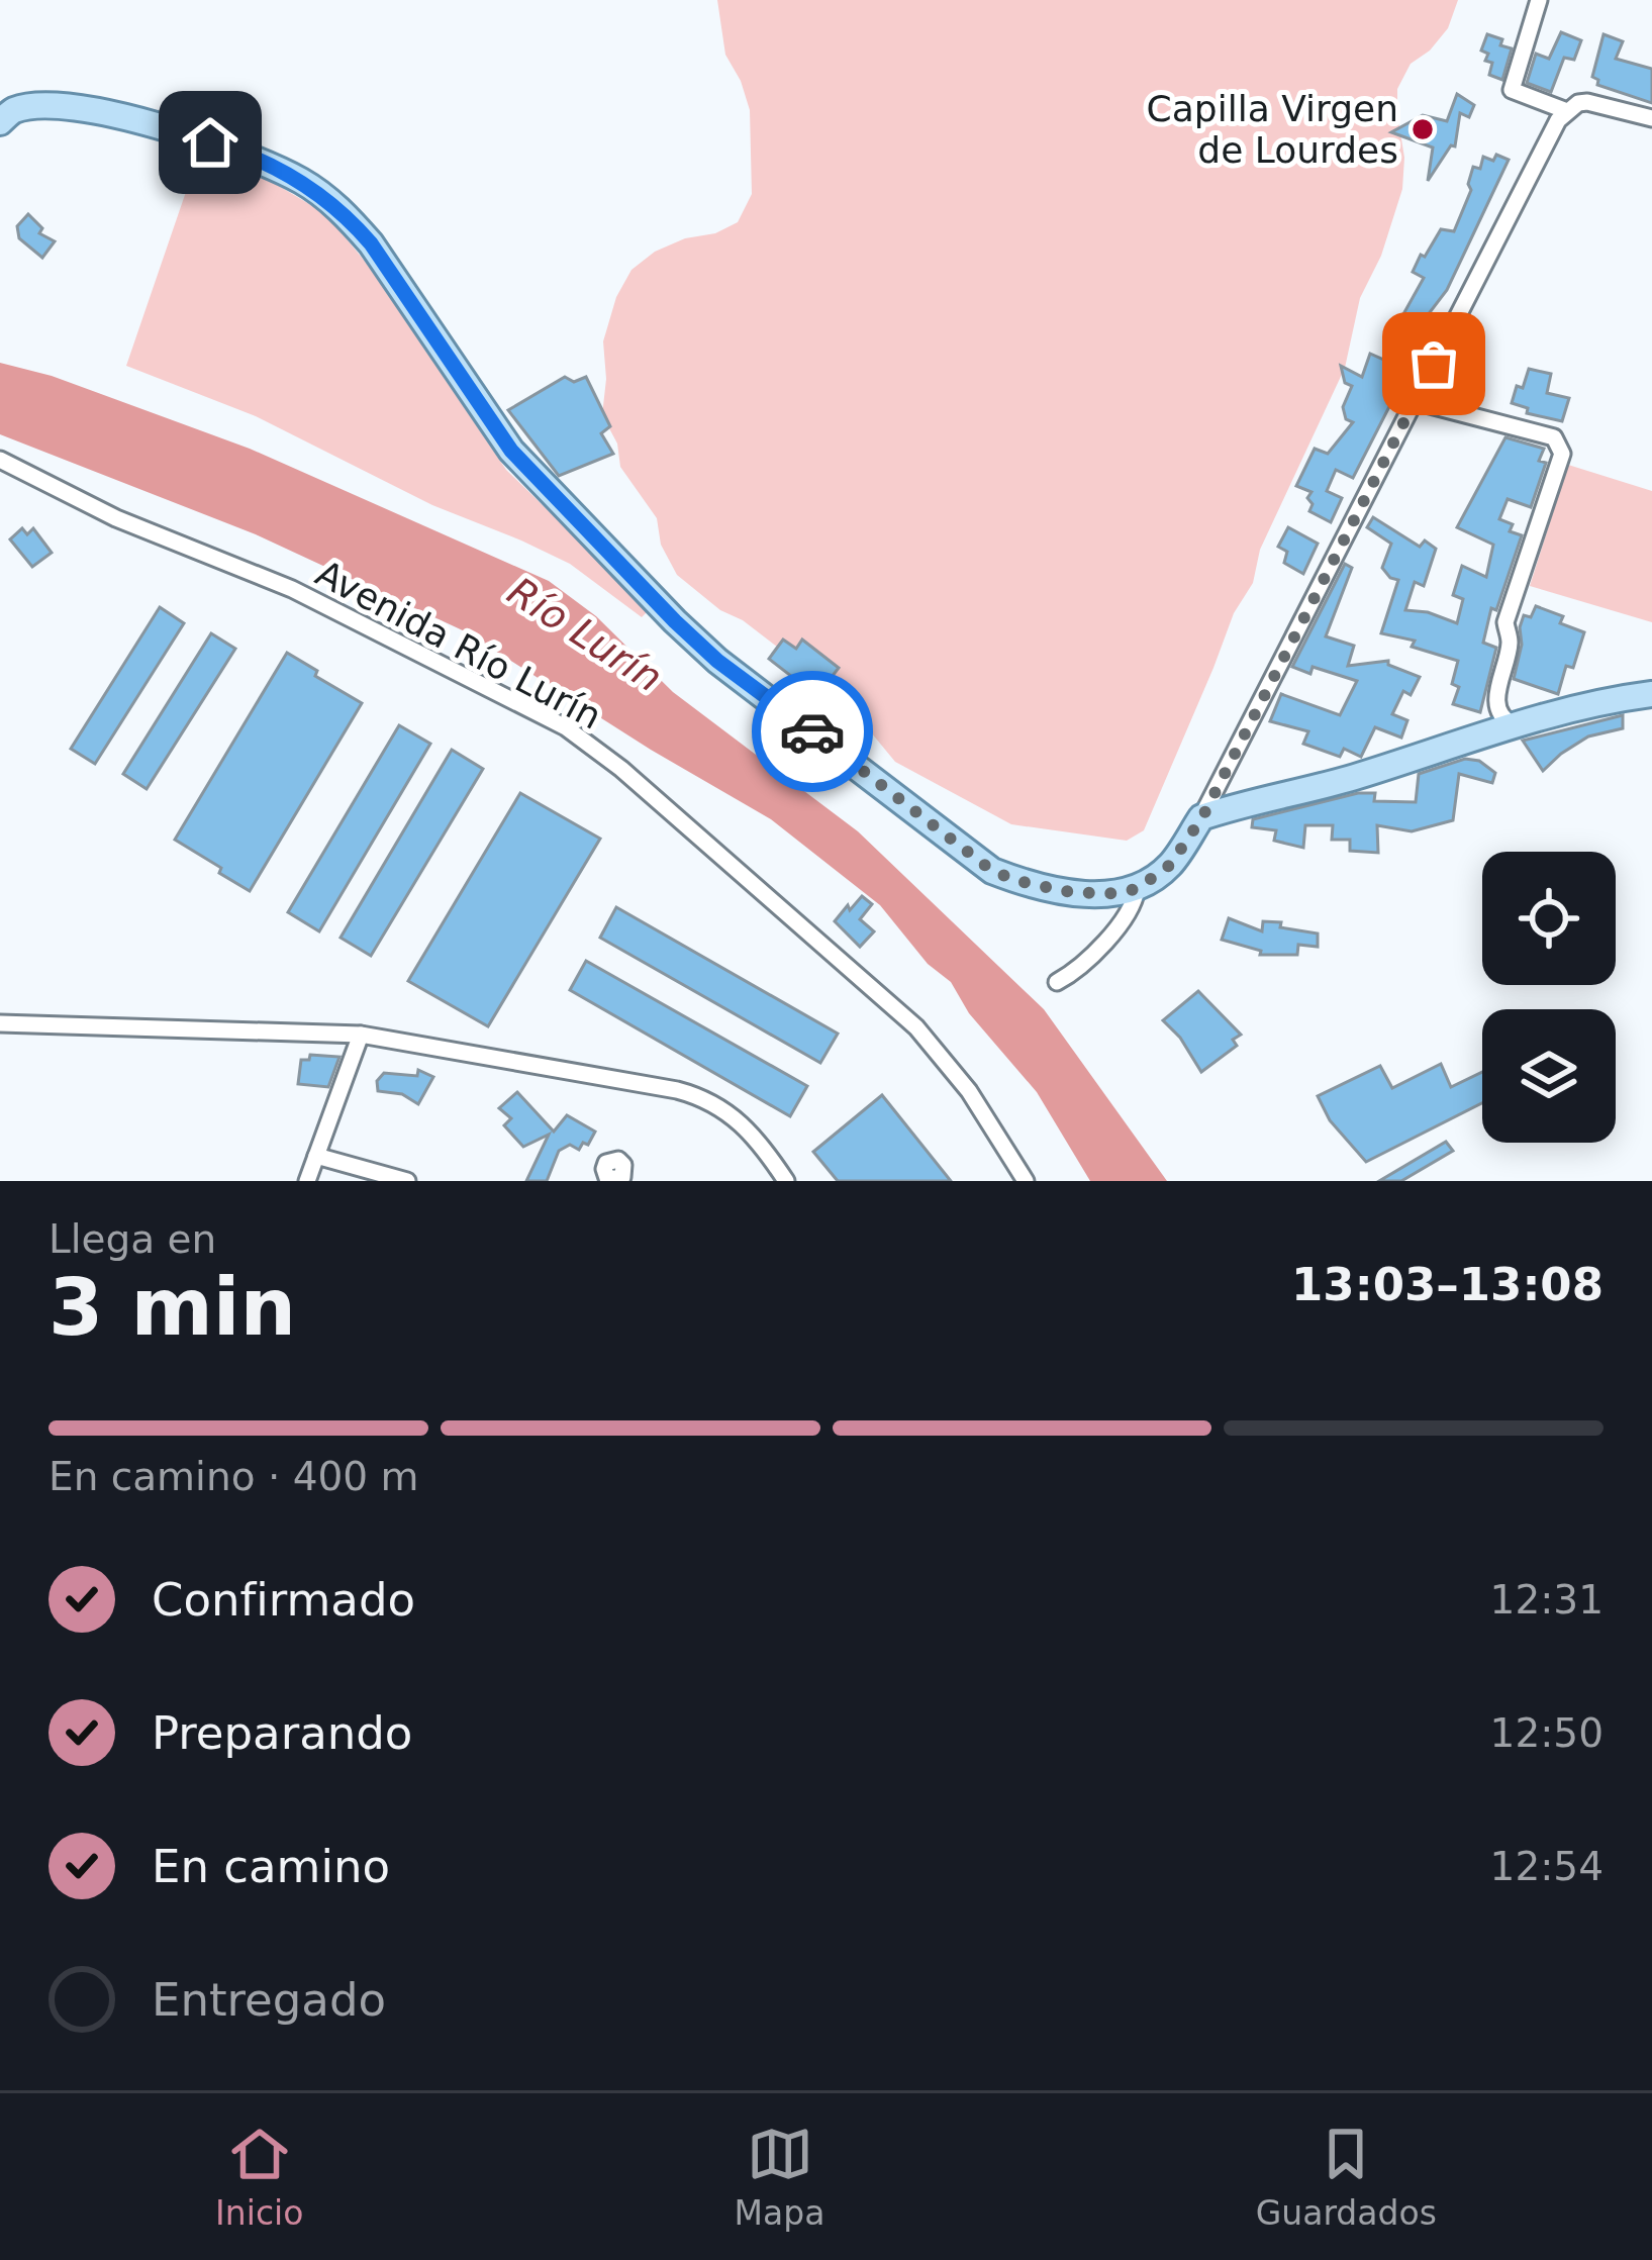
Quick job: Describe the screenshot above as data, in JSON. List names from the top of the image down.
{
  "streets": {
    "street": ["Avenida Río Lurín"]
  },
  "water": ["Río Lurín"],
  "places": ["Capilla Virgen de Lourdes"],
  "page": {
    "heading": ["3 min", "Llega en", "13:03–13:08"],
    "bar": "En camino · 400 m",
    "list": [
      ["Confirmado", "12:31"],
      ["Preparando", "12:50"],
      ["En camino", "12:54"],
      "Entregado"
    ],
    "tabs": ["Inicio", "Mapa", "Guardados"]
  }
}
